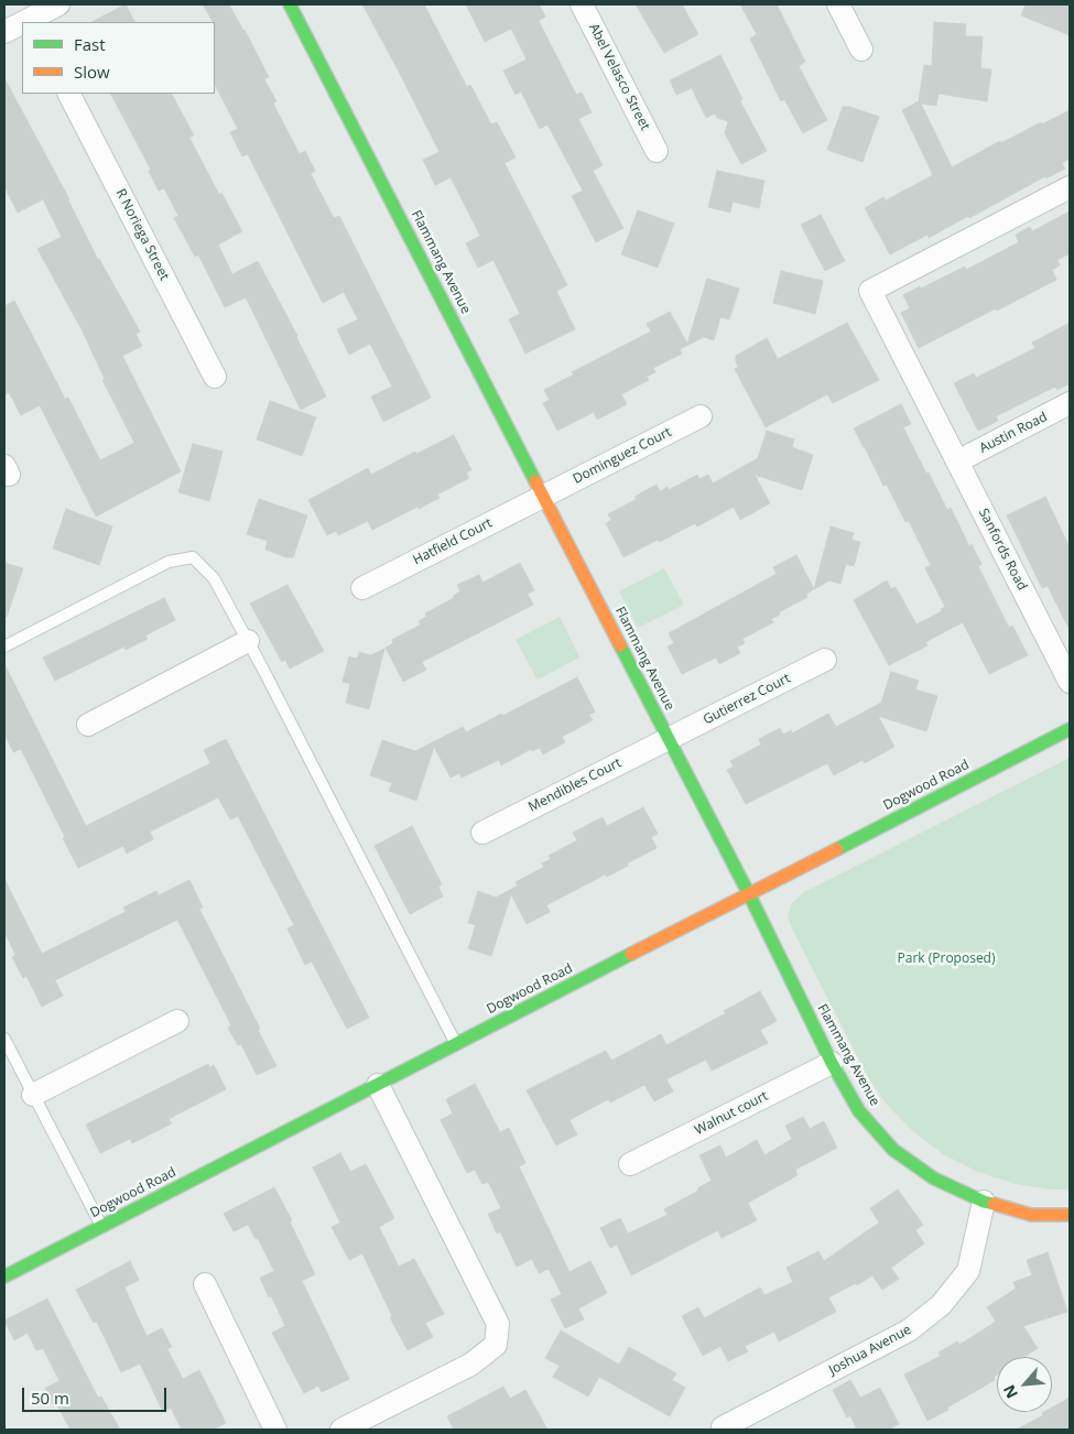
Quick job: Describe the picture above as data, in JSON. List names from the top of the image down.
{
  "streets": {
    "street": [
      "Abel Velasco Street",
      "R Noriega Street",
      "Flammang Avenue",
      "Austin Road",
      "Dominguez Court",
      "Hatfield Court",
      "Sanfords Road",
      "Gutierrez Court",
      "Mendibles Court",
      "Dogwood Road",
      "Walnut court",
      "Joshua Avenue"
    ]
  },
  "crossings": [
    ["Flammang Avenue", "Dominguez Court"],
    ["Flammang Avenue", "Hatfield Court"],
    ["Flammang Avenue", "Gutierrez Court"],
    ["Flammang Avenue", "Mendibles Court"],
    ["Flammang Avenue", "Dogwood Road"],
    ["Flammang Avenue", "Walnut court"],
    ["Flammang Avenue", "Joshua Avenue"],
    ["Austin Road", "Sanfords Road"],
    ["Dominguez Court", "Hatfield Court"],
    ["Gutierrez Court", "Mendibles Court"]
  ],
  "parks": ["Park (Proposed)"],
  "legend": ["Fast", "Slow"],
  "scale_bar": "50 m",
  "north": "bottom left"
}
